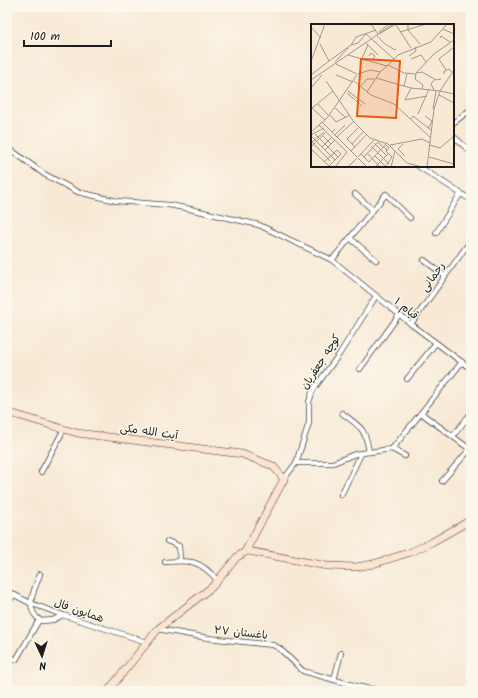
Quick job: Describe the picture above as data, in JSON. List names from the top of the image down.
{
  "streets": {
    "street": [
      "رحمانی",
      "قیام ۱",
      "کوچه جعفریان",
      "آیت الله مکی",
      "همایون فال",
      "باغستان ۲۷"
    ]
  },
  "crossings": [
    ["رحمانی", "قیام ۱"],
    ["قیام ۱", "کوچه جعفریان"],
    ["کوچه جعفریان", "آیت الله مکی"],
    ["کوچه جعفریان", "همایون فال"],
    ["کوچه جعفریان", "باغستان ۲۷"]
  ],
  "scale_bar": "100 m",
  "north": "bottom"
}
